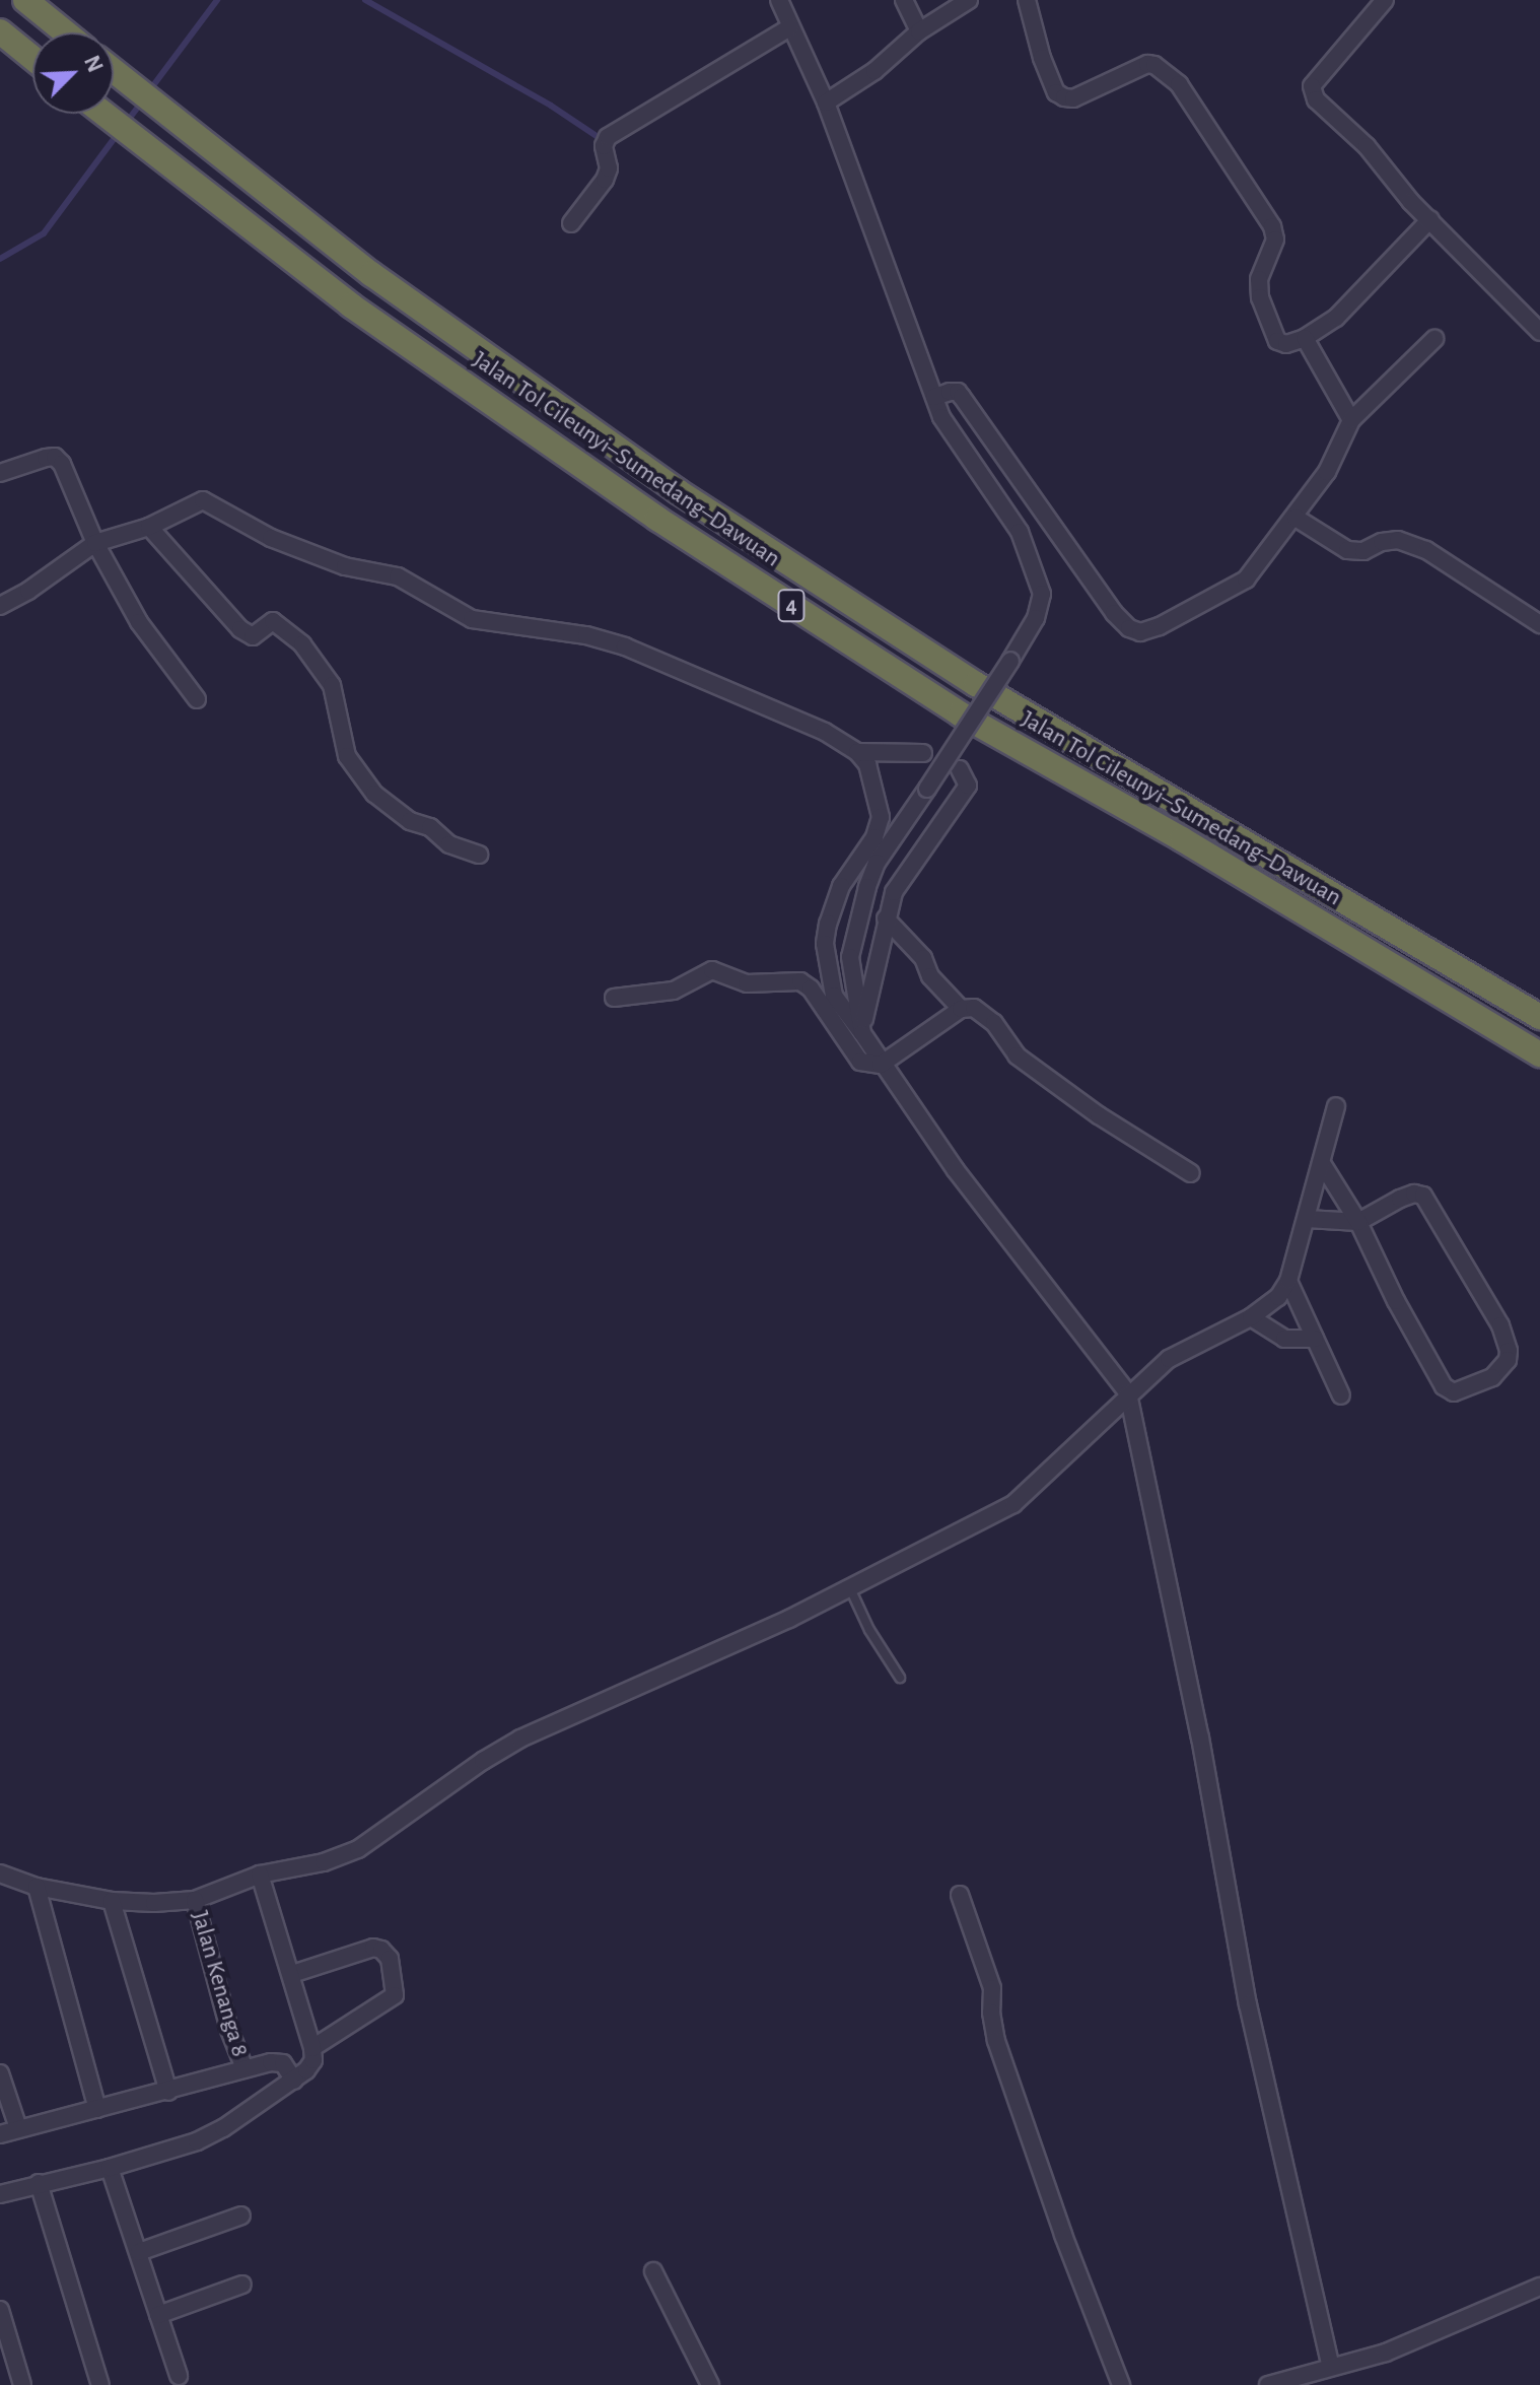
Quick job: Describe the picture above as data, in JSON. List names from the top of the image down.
{
  "streets": {
    "highway": ["Jalan Tol Cileunyi–Sumedang–Dawuan", "4"],
    "street": ["Jalan Kenanga 8"]
  },
  "north": "top right"
}
